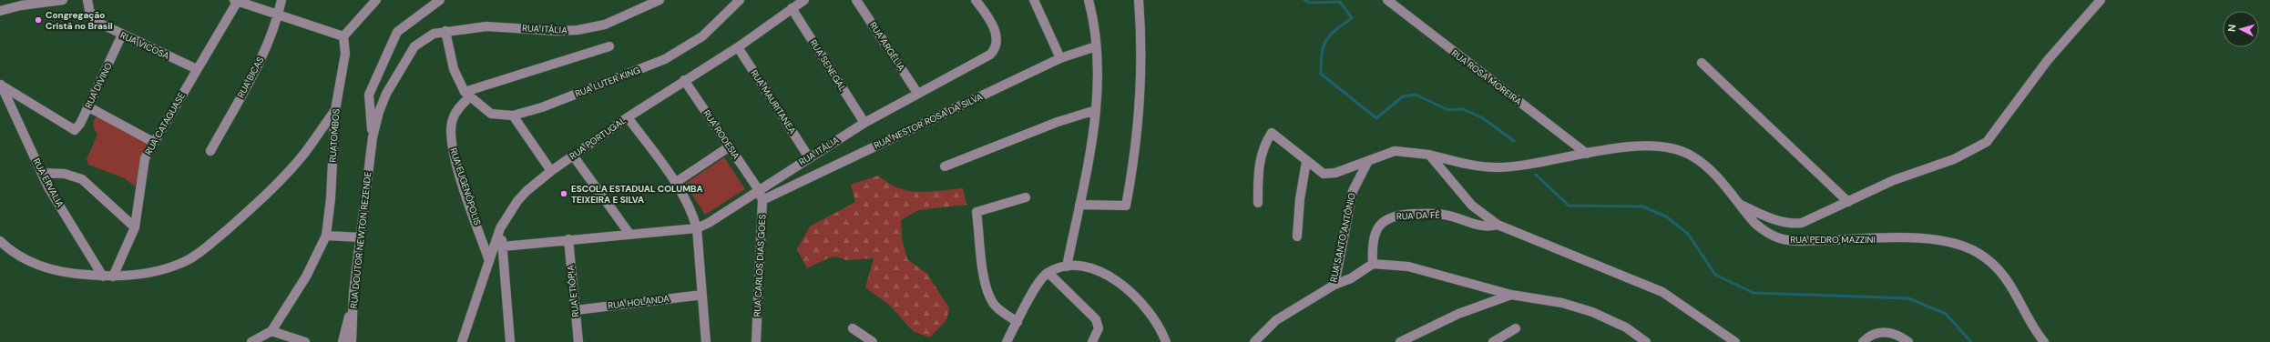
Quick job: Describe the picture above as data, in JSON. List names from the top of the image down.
{
  "streets": {
    "street": [
      "RUA ITÁLIA",
      "RUA VICOSA",
      "RUA ARGÉLIA",
      "RUA SENEGAL",
      "RUA BICAS",
      "RUA ROSA MOREIRA",
      "RUA LUTER KING",
      "RUA DIVINO",
      "RUA MAURITANEA",
      "RUA NESTOR ROSA DA SILVA",
      "RUA CATAGUASE",
      "RUA RODESIA",
      "RUATOMBOS",
      "RUA PORTUGAL",
      "RUA ERVALIA",
      "RUA EUGENÓPOLIS",
      "RUA DA FÉ",
      "RUA SANTO ANTÔNIO",
      "RUA PEDRO MAZZINI",
      "RUA DOUTOR NEWTON REZENDE",
      "RUA CARLOS DIAS GOES",
      "RUA ETIÓPIA",
      "RUA HOLANDA"
    ]
  },
  "crossings": [
    ["RUA ITÁLIA", "RUA ARGÉLIA"],
    ["RUA ITÁLIA", "RUA SENEGAL"],
    ["RUA ITÁLIA", "RUA MAURITANEA"],
    ["RUA ITÁLIA", "RUA RODESIA"],
    ["RUA ITÁLIA", "RUA DOUTOR NEWTON REZENDE"],
    ["RUA ITÁLIA", "RUA CARLOS DIAS GOES"],
    ["RUA ITÁLIA", "RUA ETIÓPIA"],
    ["RUA VICOSA", "RUA DIVINO"],
    ["RUA VICOSA", "RUA CATAGUASE"],
    ["RUA SENEGAL", "RUA PORTUGAL"],
    ["RUA ROSA MOREIRA", "RUA PEDRO MAZZINI"],
    ["RUA LUTER KING", "RUA EUGENÓPOLIS"],
    ["RUA DIVINO", "RUA ERVALIA"],
    ["RUA MAURITANEA", "RUA PORTUGAL"],
    ["RUA NESTOR ROSA DA SILVA", "RUA CARLOS DIAS GOES"],
    ["RUA RODESIA", "RUA PORTUGAL"],
    ["RUA RODESIA", "RUA CARLOS DIAS GOES"],
    ["RUA PORTUGAL", "RUA EUGENÓPOLIS"],
    ["RUA ETIÓPIA", "RUA HOLANDA"]
  ],
  "places": ["Congregação Cristã no Brasil", "ESCOLA ESTADUAL COLUMBA TEIXEIRA E SILVA"],
  "north": "left"
}
